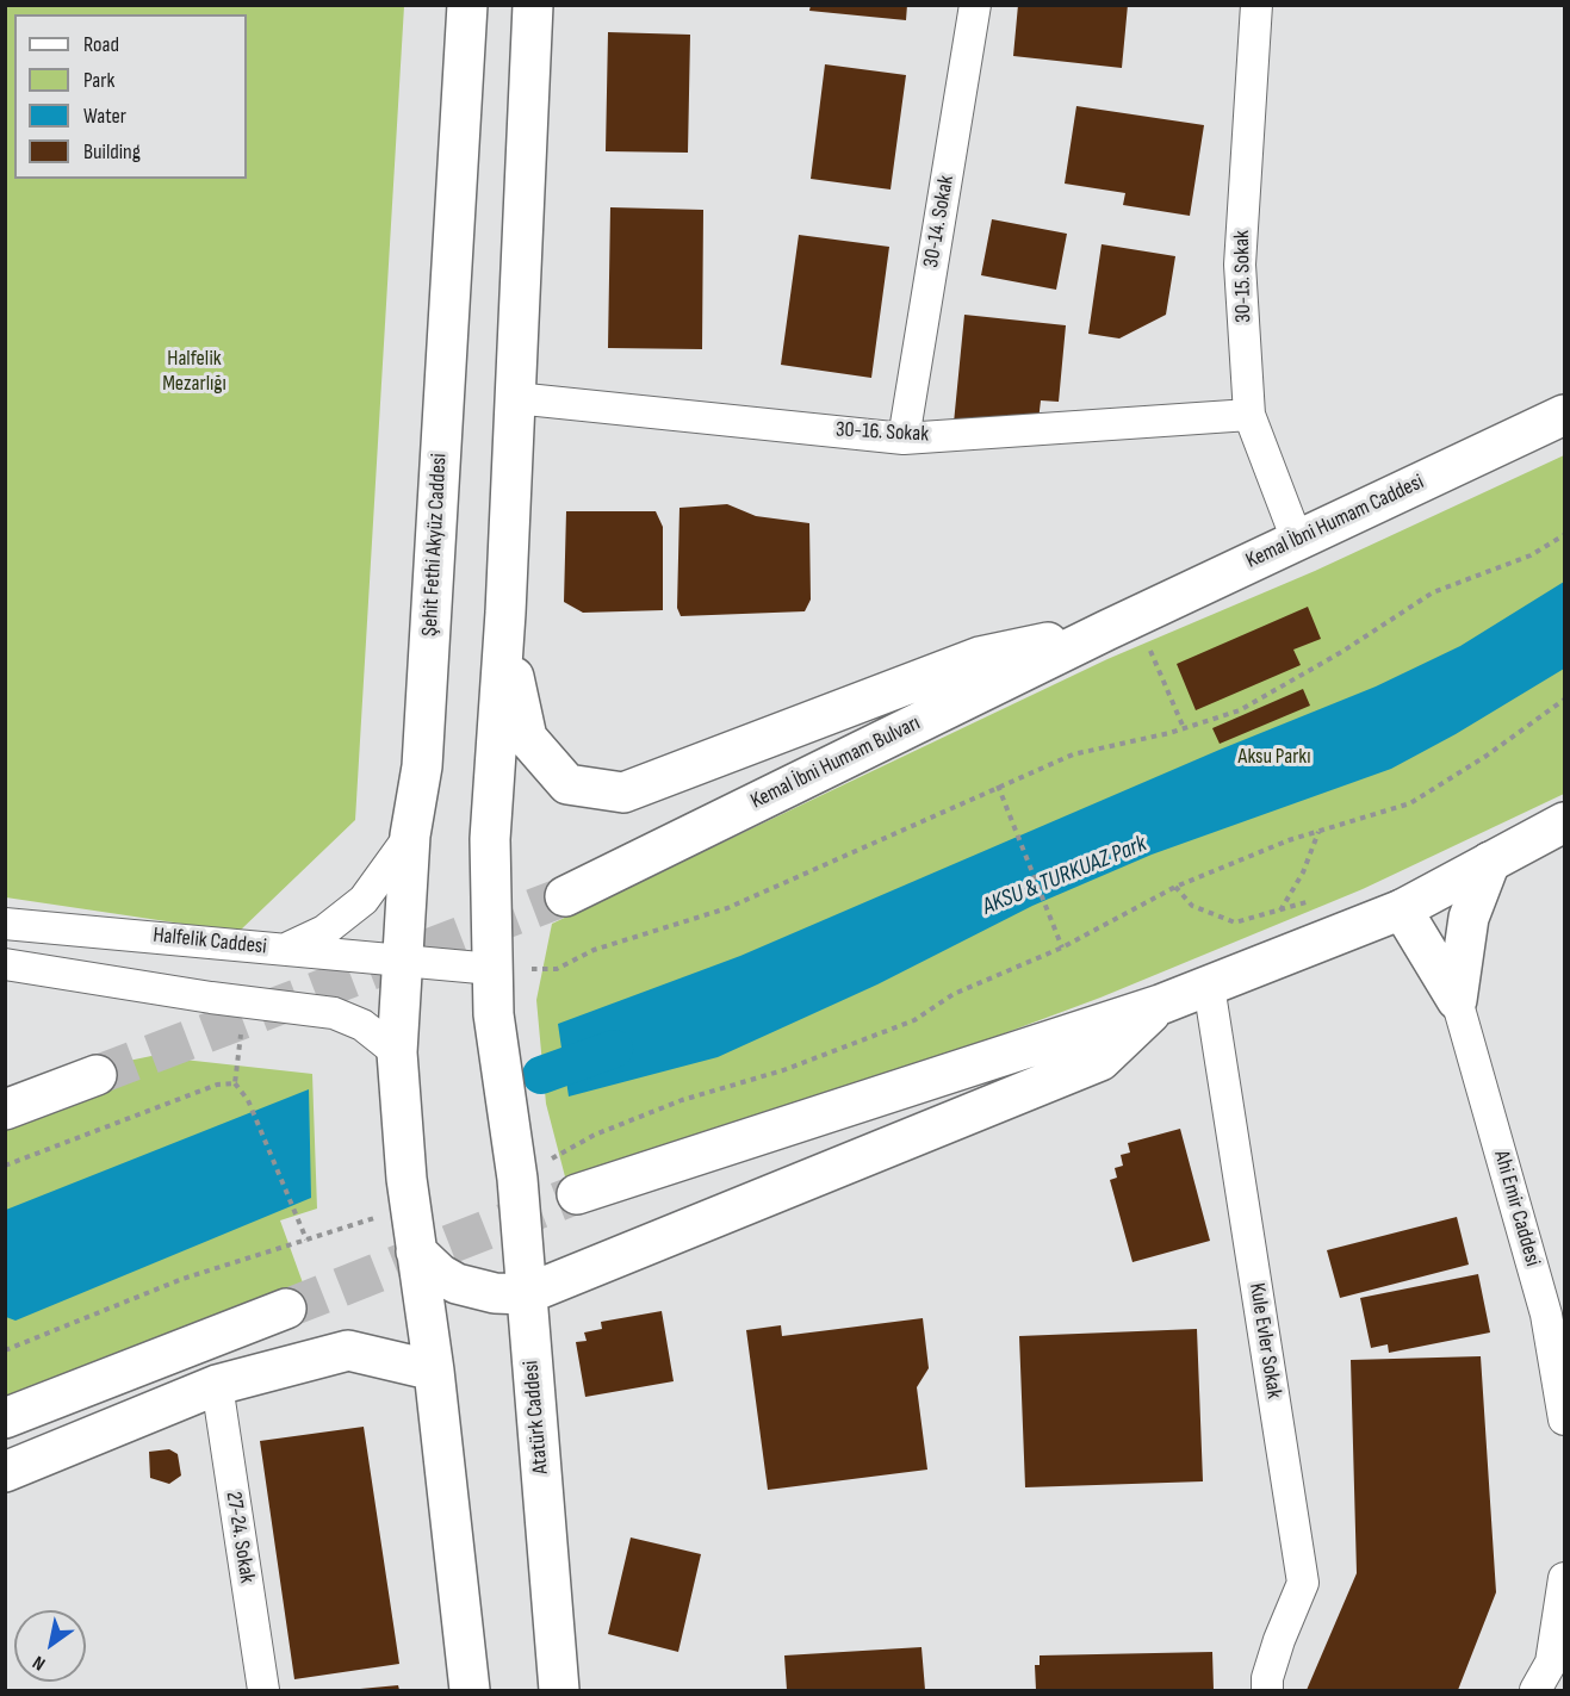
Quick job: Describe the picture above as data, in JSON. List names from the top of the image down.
{
  "streets": {
    "main road": [
      "Kemal İbni Humam Caddesi",
      "Şehit Fethi Akyüz Caddesi",
      "Kemal İbni Humam Bulvarı",
      "Ahi Emir Caddesi",
      "Atatürk Caddesi"
    ],
    "street": [
      "30-14. Sokak",
      "30-15. Sokak",
      "30-16. Sokak",
      "Halfelik Caddesi",
      "Kule Evler Sokak",
      "27-24. Sokak"
    ]
  },
  "crossings": [
    ["30-14. Sokak", "30-16. Sokak"],
    ["30-15. Sokak", "30-16. Sokak"],
    ["30-15. Sokak", "Kemal İbni Humam Caddesi"],
    ["Kemal İbni Humam Caddesi", "Kemal İbni Humam Bulvarı"],
    ["Şehit Fethi Akyüz Caddesi", "Halfelik Caddesi"]
  ],
  "water": ["AKSU & TURKUAZ Park"],
  "parks": ["Halfelik Mezarlığı", "Aksu Parkı"],
  "legend": [
    "Road",
    "Park",
    "Water",
    "Building"
  ],
  "north": "bottom left"
}
